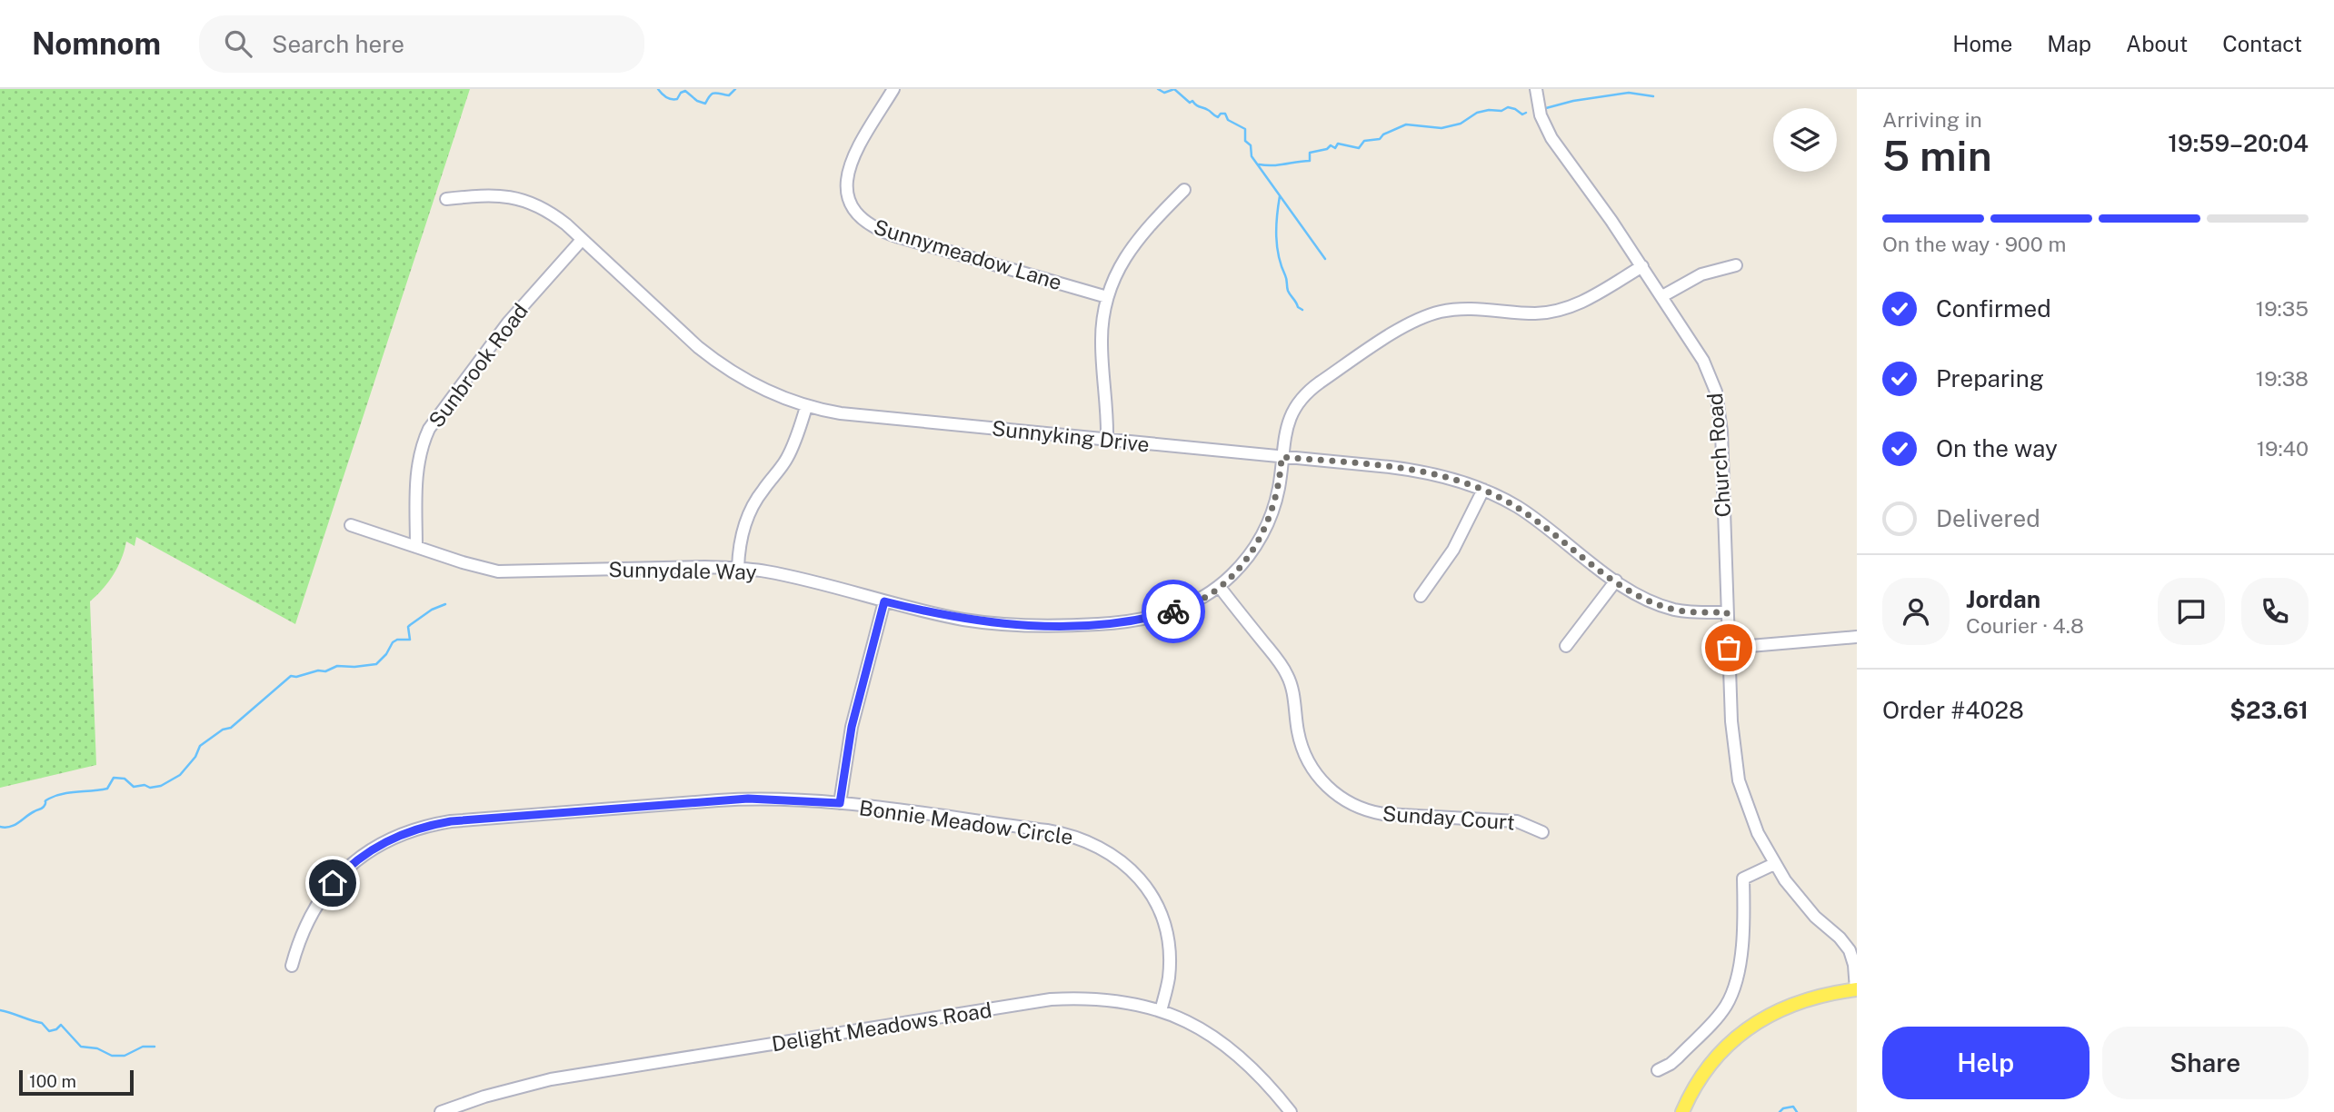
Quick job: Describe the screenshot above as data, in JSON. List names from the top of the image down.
{
  "streets": {
    "street": [
      "Sunnymeadow Lane",
      "Sunbrook Road",
      "Sunnyking Drive",
      "Church Road",
      "Sunnydale Way",
      "Sunday Court",
      "Bonnie Meadow Circle",
      "Delight Meadows Road"
    ]
  },
  "crossings": [
    ["Sunbrook Road", "Sunnyking Drive"],
    ["Sunbrook Road", "Sunnydale Way"],
    ["Sunnyking Drive", "Church Road"],
    ["Sunnyking Drive", "Sunnydale Way"],
    ["Church Road", "Sunnydale Way"],
    ["Sunnydale Way", "Sunday Court"],
    ["Bonnie Meadow Circle", "Delight Meadows Road"]
  ],
  "scale_bar": "100 m",
  "page": {
    "header": "Nomnom",
    "search": "Search here",
    "nav": [
      "Home",
      "Map",
      "About",
      "Contact"
    ],
    "heading": ["5 min", "Arriving in", "19:59–20:04"],
    "panel": [
      "Jordan",
      "Courier · 4.8",
      "Order #4028",
      "$23.61"
    ],
    "bar": "On the way · 900 m",
    "list": [
      ["Confirmed", "19:35"],
      ["Preparing", "19:38"],
      ["On the way", "19:40"],
      "Delivered"
    ],
    "buttons": ["Help", "Share"],
    "scale": "100 m"
  }
}
